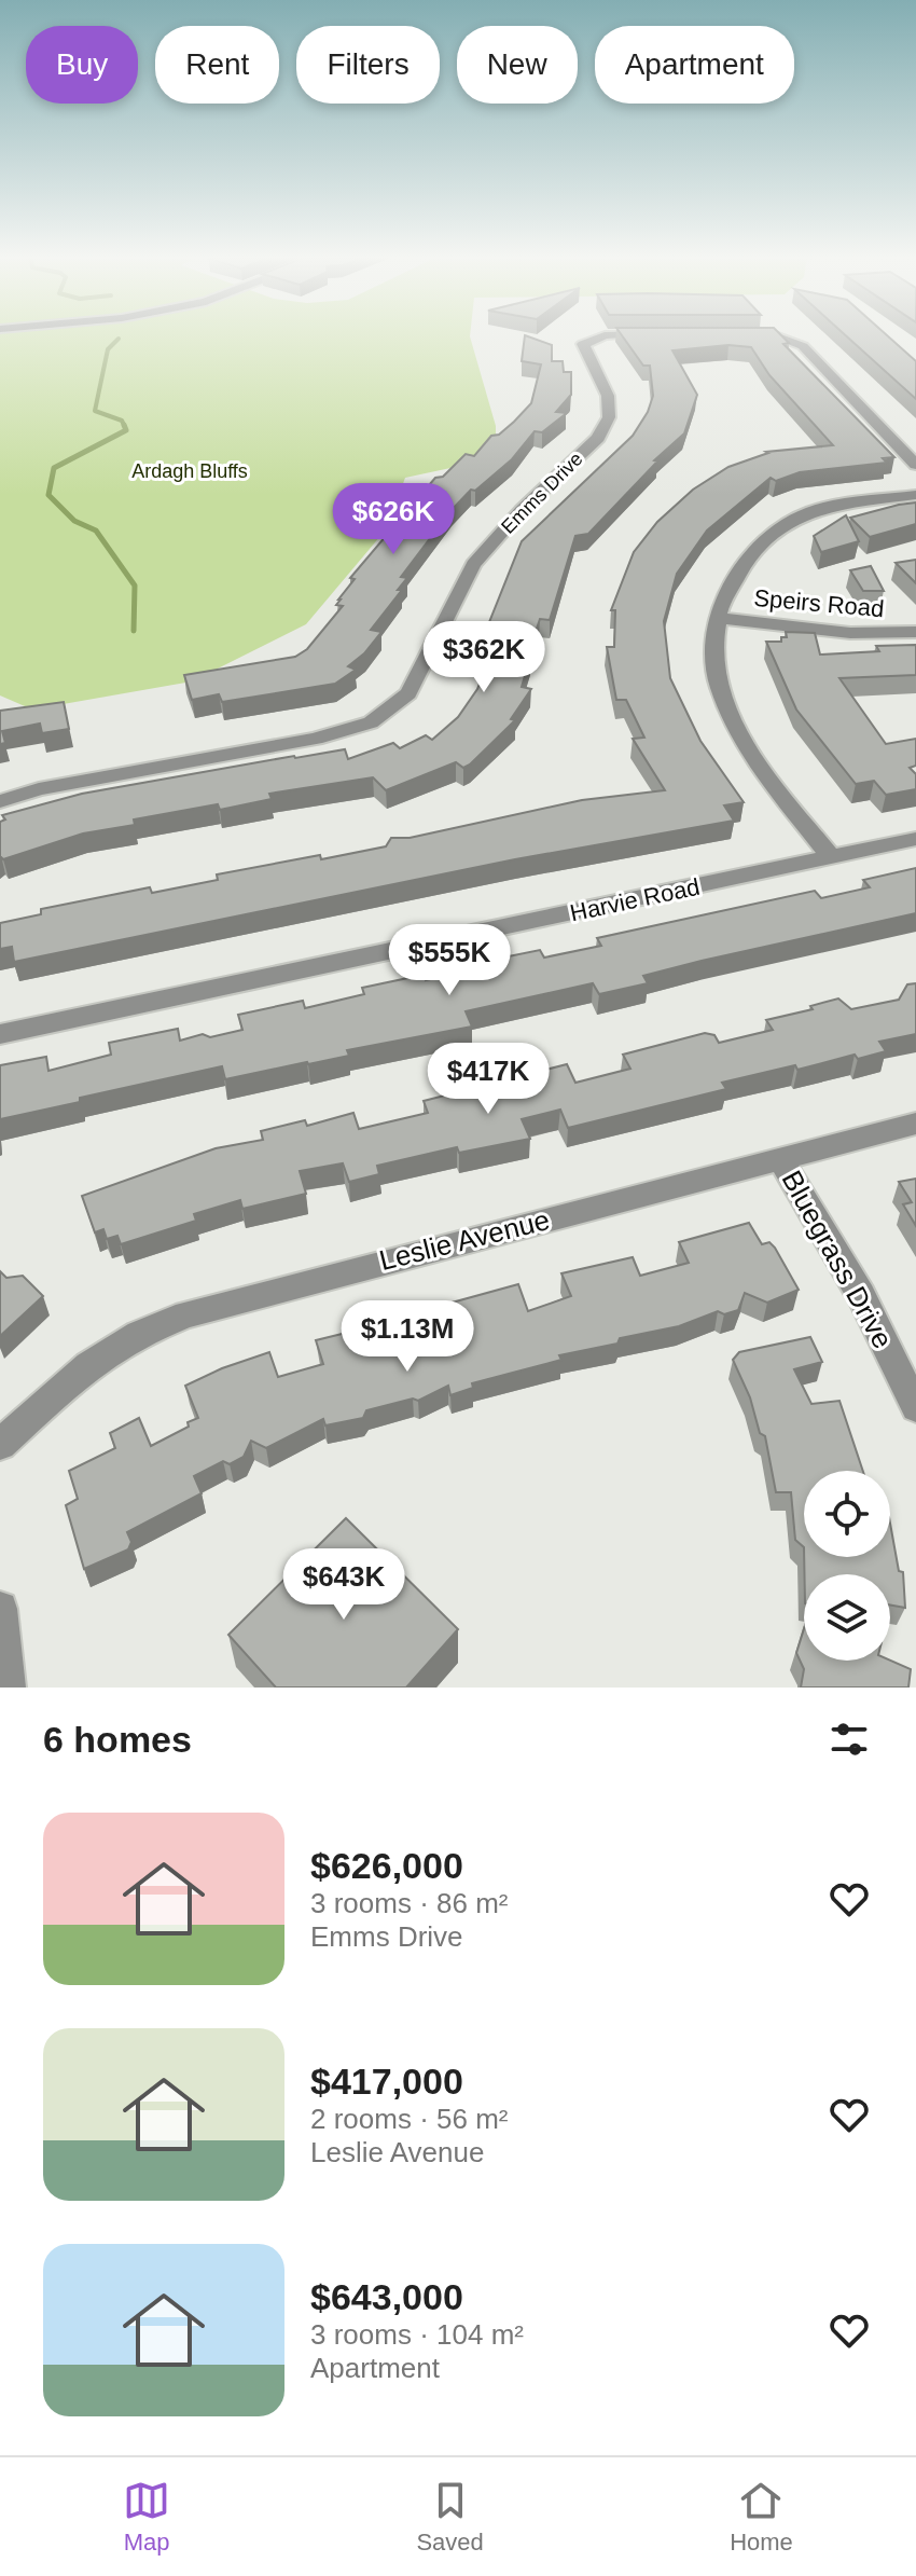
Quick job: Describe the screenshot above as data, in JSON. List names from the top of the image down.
{
  "streets": {
    "street": [
      "Emms Drive",
      "Speirs Road",
      "Harvie Road",
      "Leslie Avenue",
      "Bluegrass Drive"
    ]
  },
  "crossings": [
    ["Leslie Avenue", "Bluegrass Drive"]
  ],
  "parks": ["Ardagh Bluffs"],
  "page": {
    "chip": [
      "Buy",
      "Rent",
      "Filters",
      "New",
      "Apartment"
    ],
    "price": [
      "$626K",
      "$362K",
      "$555K",
      "$417K",
      "$1.13M",
      "$643K"
    ],
    "heading": "6 homes",
    "list": [
      {
        "name": "$626,000",
        "note": "3 rooms · 86 m² · Emms Drive"
      },
      {
        "name": "$417,000",
        "note": "2 rooms · 56 m² · Leslie Avenue"
      },
      {
        "name": "$643,000",
        "note": "3 rooms · 104 m² · Apartment"
      }
    ],
    "tabs": ["Map", "Saved", "Home"]
  }
}
